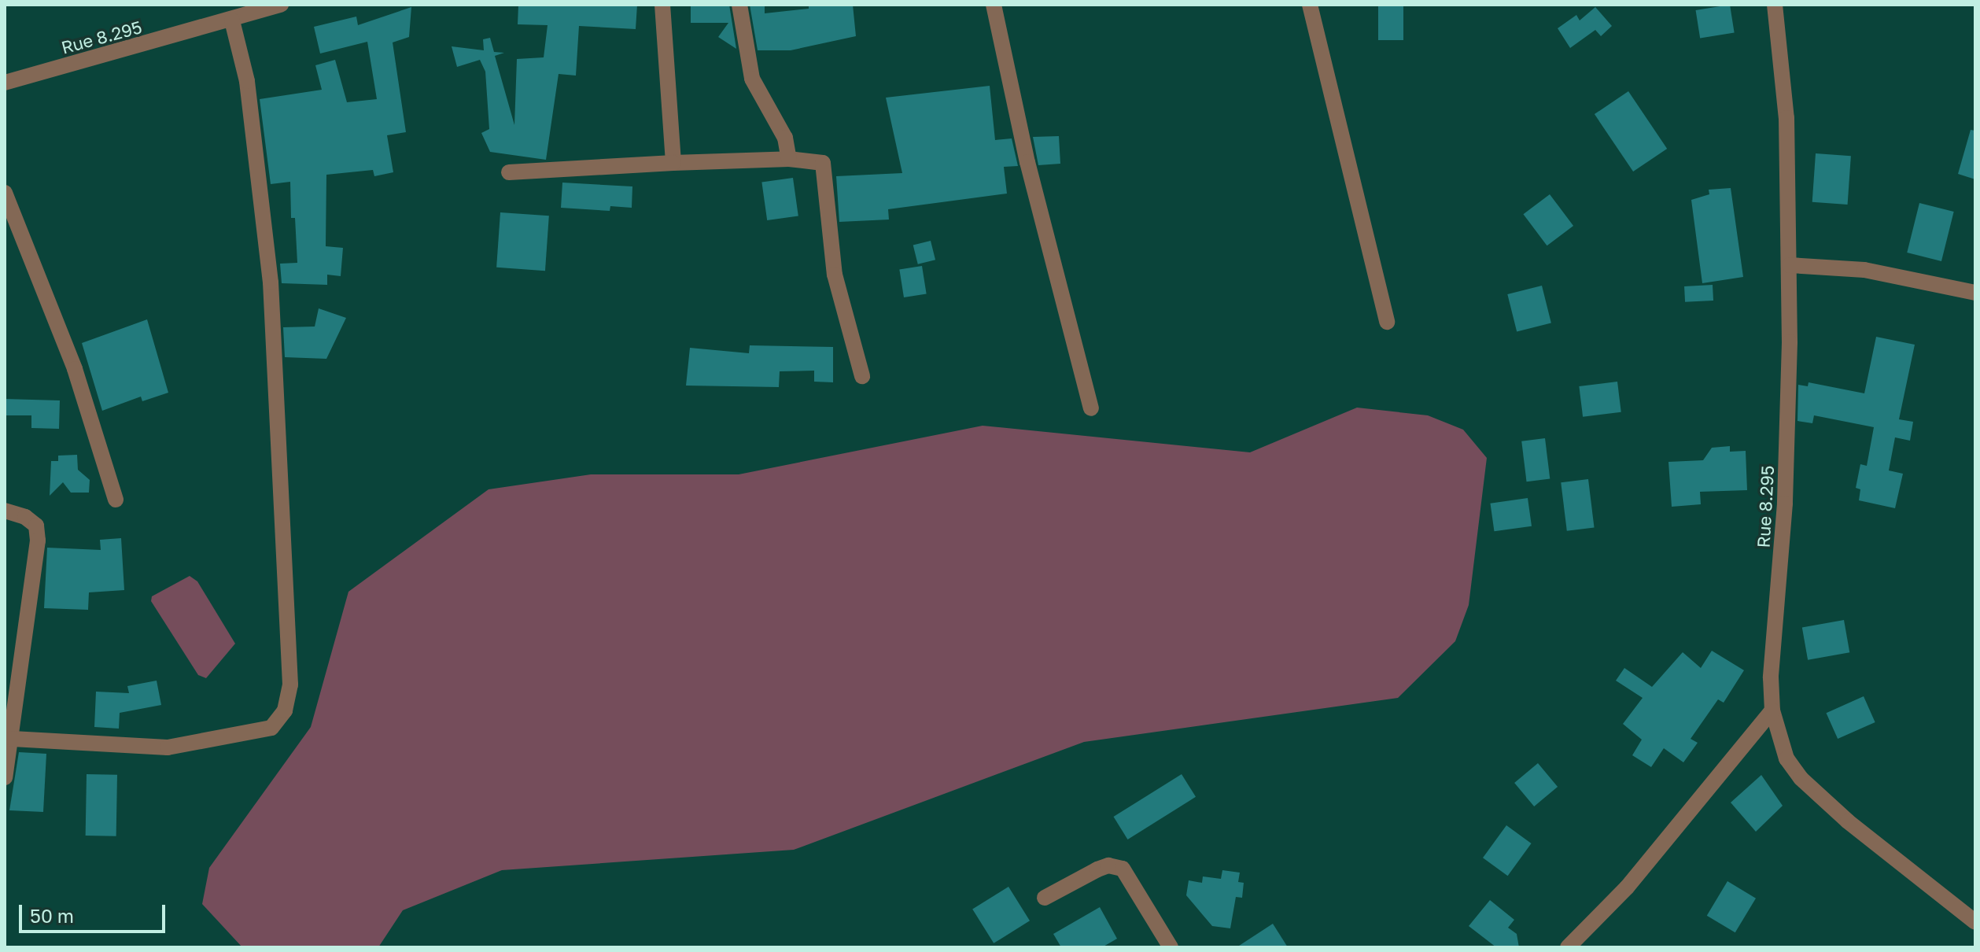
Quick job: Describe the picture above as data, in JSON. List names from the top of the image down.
{
  "streets": {
    "street": ["Rue 8.295"]
  },
  "scale_bar": "50 m"
}
